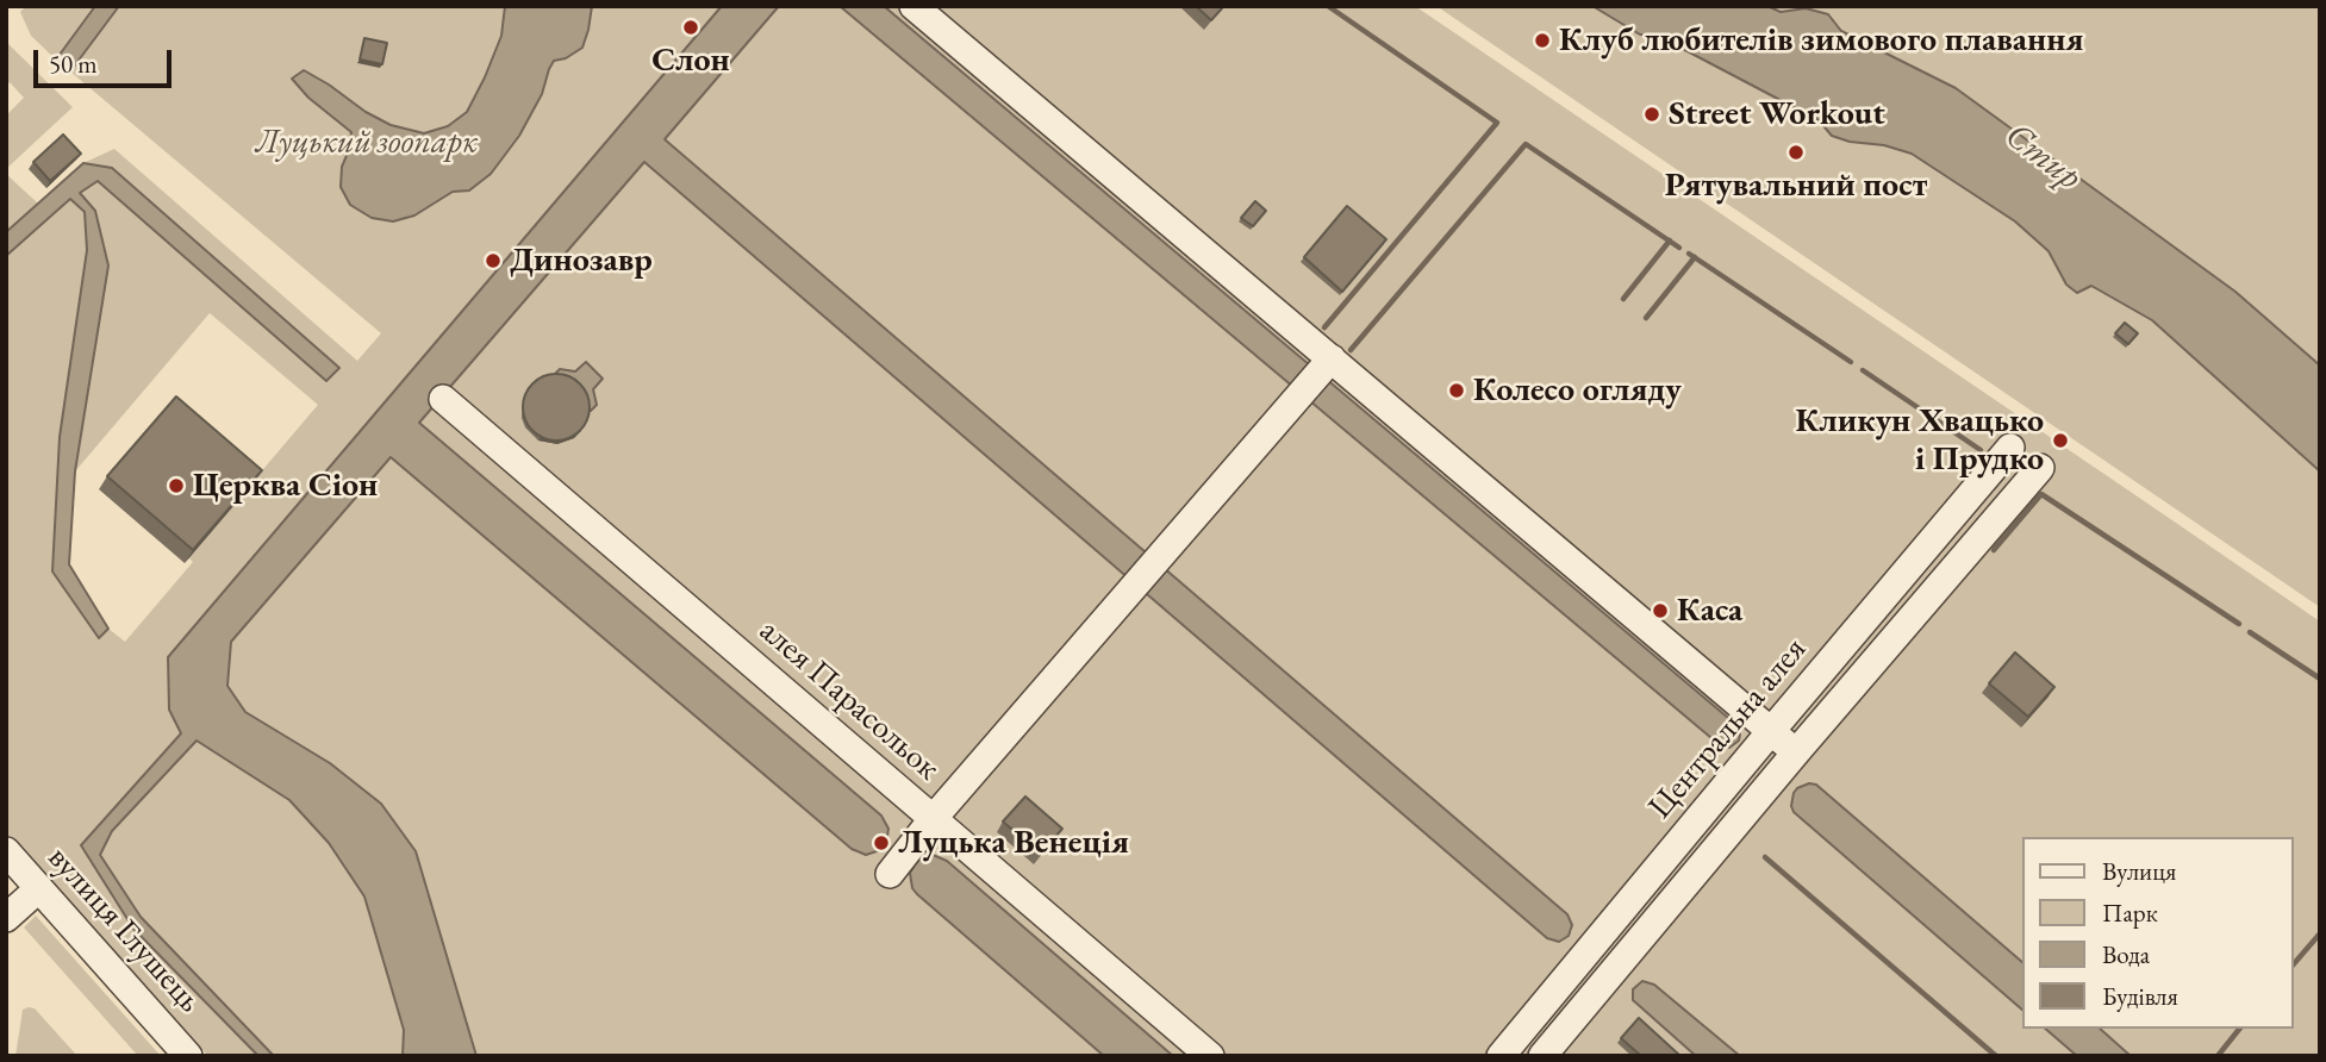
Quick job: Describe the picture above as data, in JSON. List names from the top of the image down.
{
  "streets": {
    "street": ["алея Парасольок", "Центральна алея", "вулиця Глушець"]
  },
  "water": ["Стир"],
  "parks": ["Луцький зоопарк"],
  "places": [
    "Слон",
    "Клуб любителів зимового плавання",
    "Street Workout",
    "Рятувальний пост",
    "Динозавр",
    "Колесо огляду",
    "Кликун Хвацько і Прудко",
    "Церква Сіон",
    "Каса",
    "Луцька Венеція"
  ],
  "legend": [
    "Вулиця",
    "Парк",
    "Вода",
    "Будівля"
  ],
  "scale_bar": "50 m"
}
